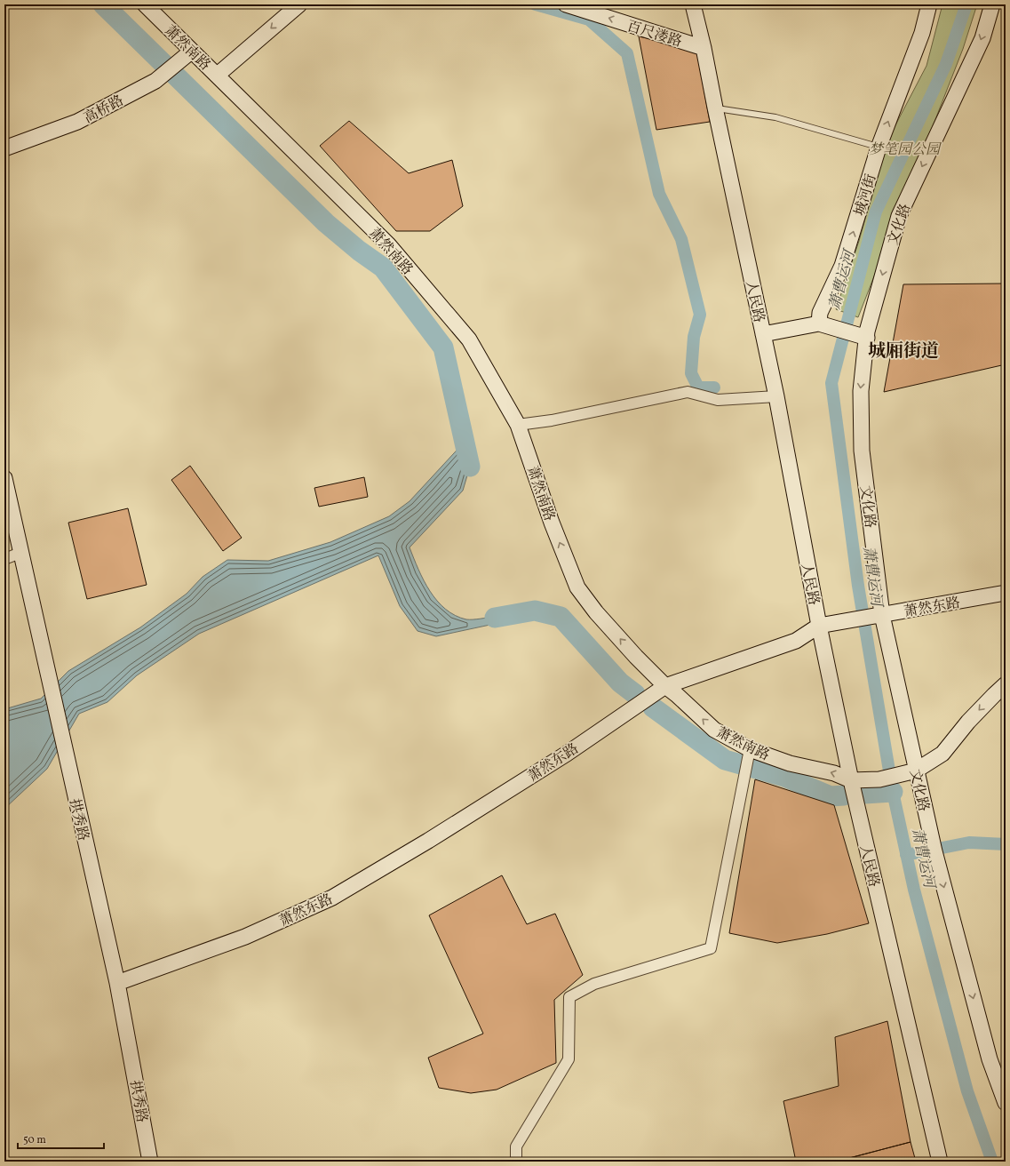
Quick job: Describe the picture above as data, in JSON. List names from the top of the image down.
{
  "streets": {
    "street": [
      "百尺溇路",
      "萧然南路",
      "高桥路",
      "城河街",
      "文化路",
      "人民路",
      "萧然东路",
      "拱秀路"
    ]
  },
  "crossings": [
    ["百尺溇路", "人民路"],
    ["萧然南路", "高桥路"],
    ["萧然南路", "文化路"],
    ["萧然南路", "人民路"],
    ["萧然南路", "萧然东路"],
    ["文化路", "萧然东路"],
    ["人民路", "萧然东路"],
    ["萧然东路", "拱秀路"]
  ],
  "one_way": ["百尺溇路", "城河街", "文化路"],
  "districts": ["城厢街道"],
  "water": ["萧曹运河"],
  "parks": ["梦笔园公园"],
  "scale_bar": "50 m"
}
